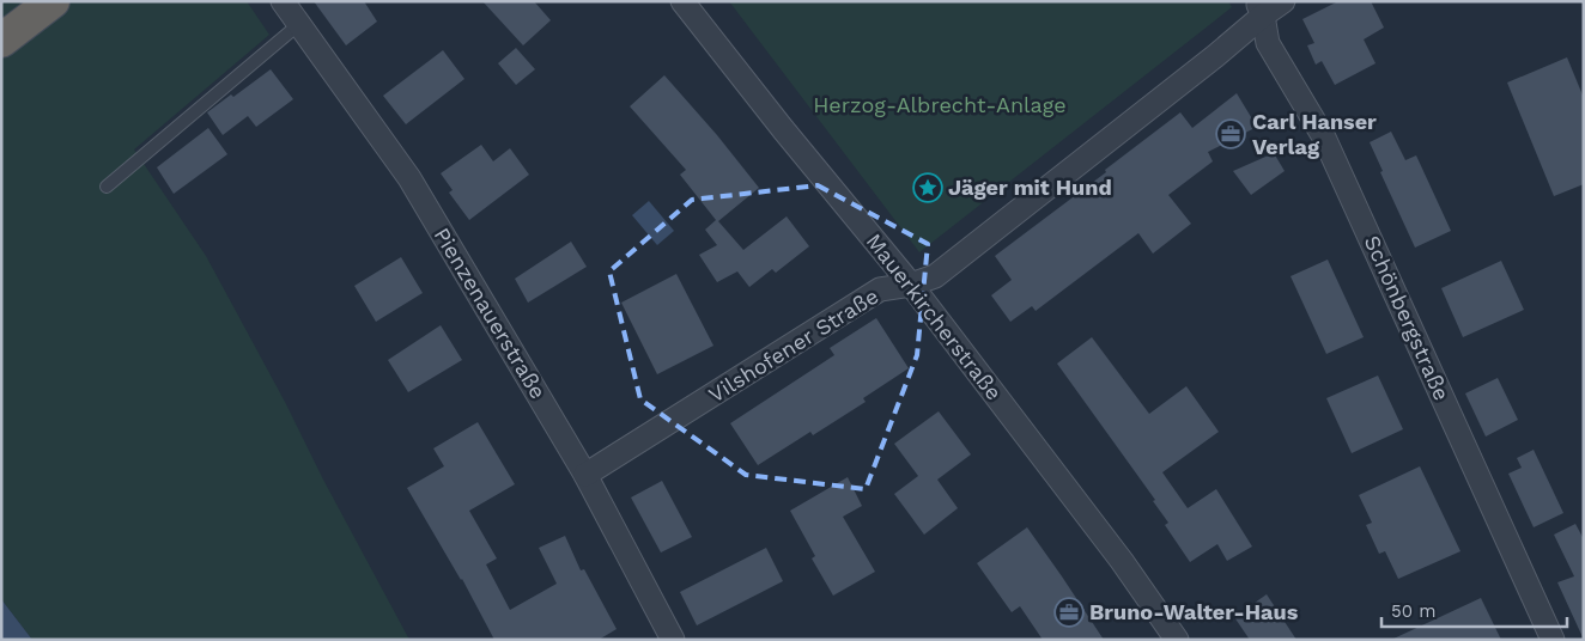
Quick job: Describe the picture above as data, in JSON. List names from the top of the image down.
{
  "streets": {
    "street": [
      "Pienzenauerstraße",
      "Mauerkircherstraße",
      "Schönbergstraße",
      "Vilshofener Straße"
    ]
  },
  "crossings": [
    ["Pienzenauerstraße", "Vilshofener Straße"],
    ["Mauerkircherstraße", "Vilshofener Straße"],
    ["Schönbergstraße", "Vilshofener Straße"]
  ],
  "parks": ["Herzog-Albrecht-Anlage"],
  "places": {
    "office": ["Carl Hanser Verlag", "Bruno-Walter-Haus"],
    "place": ["Jäger mit Hund"]
  },
  "scale_bar": "50 m"
}
